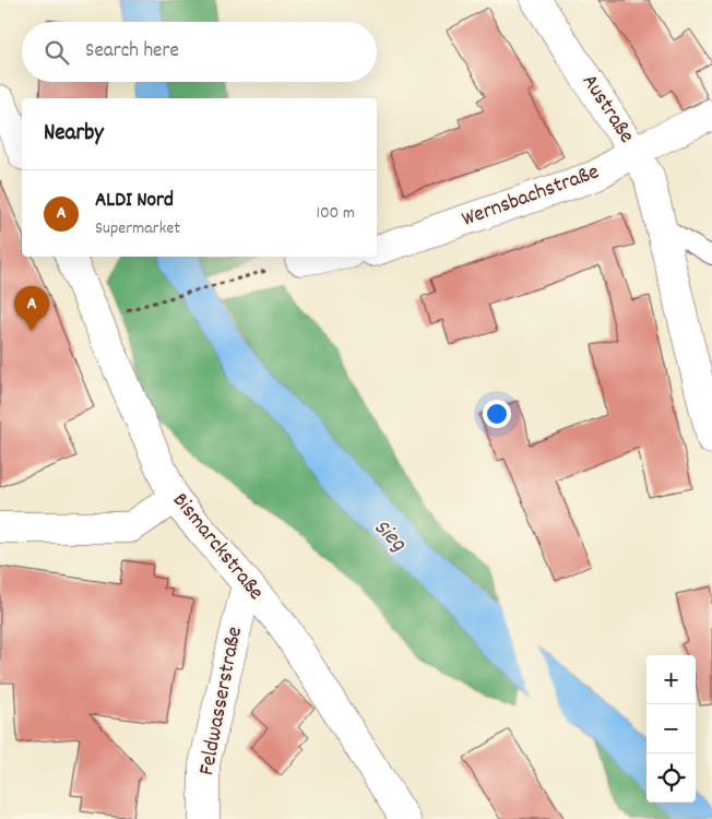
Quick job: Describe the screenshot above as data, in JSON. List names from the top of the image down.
{
  "streets": {
    "street": [
      "Austraße",
      "Wernsbachstraße",
      "Bismarckstraße",
      "Feldwasserstraße"
    ]
  },
  "crossings": [
    ["Austraße", "Wernsbachstraße"],
    ["Bismarckstraße", "Feldwasserstraße"]
  ],
  "water": ["Sieg"],
  "page": {
    "search": "Search here",
    "heading": "Nearby",
    "list": [
      {
        "mark": "A",
        "name": "ALDI Nord",
        "note": "Supermarket",
        "value": "100 m"
      }
    ],
    "pins": "A",
    "map_buttons": ["+", "−"]
  }
}
